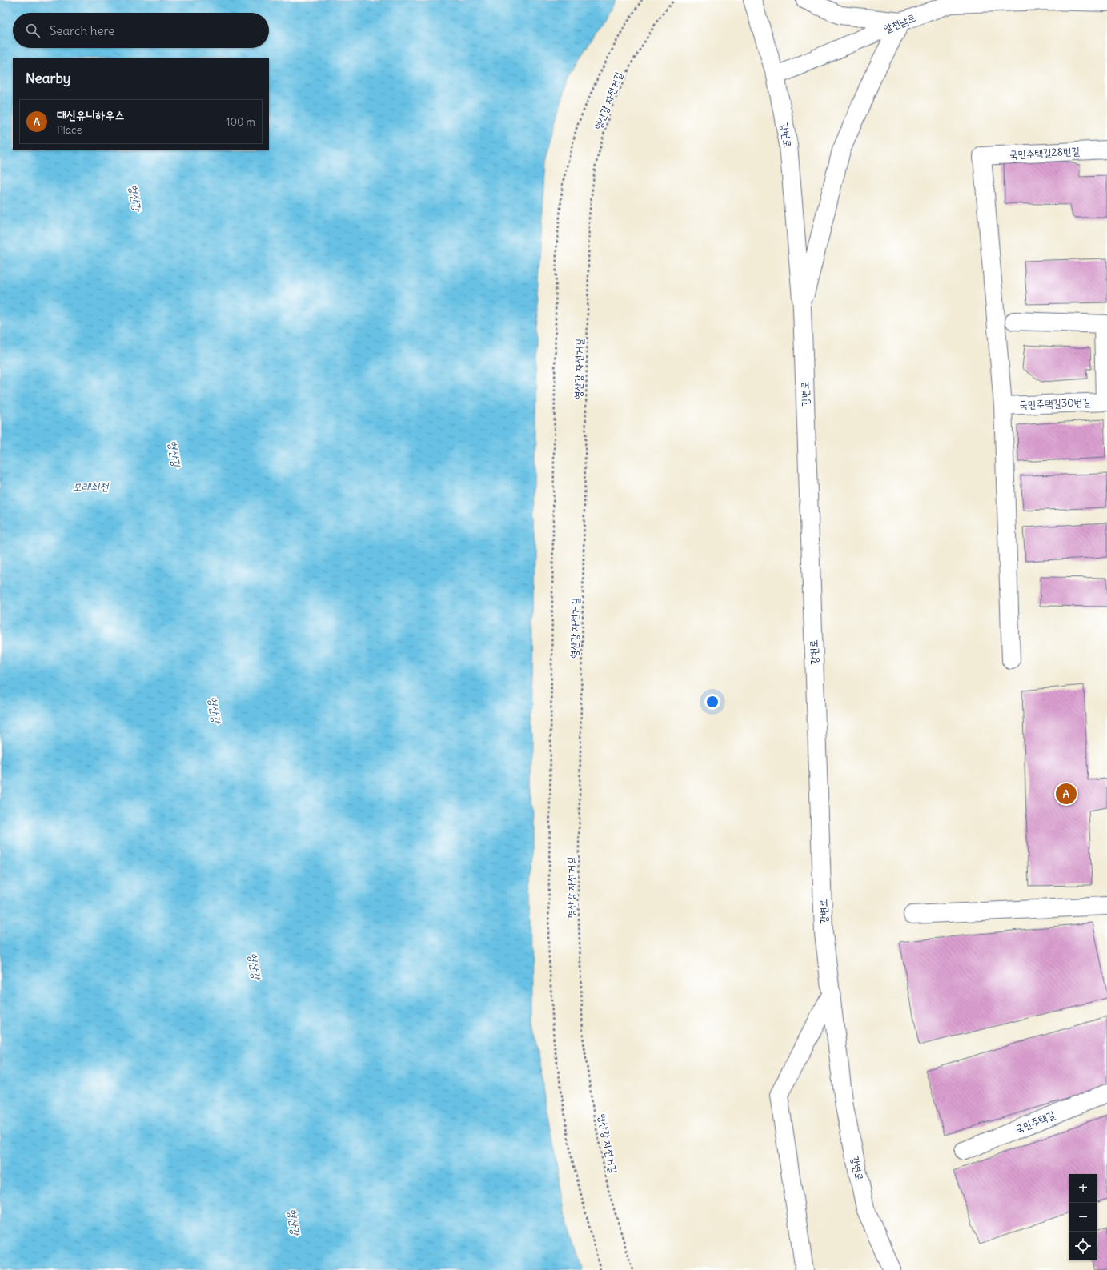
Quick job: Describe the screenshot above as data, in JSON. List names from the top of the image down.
{
  "streets": {
    "street": [
      "알천남로",
      "강변로",
      "국민주택길28번길",
      "국민주택길30번길",
      "국민주택길"
    ],
    "path": ["형산강 자전거길"]
  },
  "crossings": [
    ["알천남로", "강변로"],
    ["국민주택길28번길", "국민주택길30번길"]
  ],
  "water": ["형산강", "모래쇠천"],
  "page": {
    "search": "Search here",
    "heading": "Nearby",
    "list": [
      {
        "mark": "A",
        "name": "대신유니하우스",
        "note": "Place",
        "value": "100 m"
      }
    ],
    "pins": "A",
    "map_buttons": ["+", "−"]
  }
}
